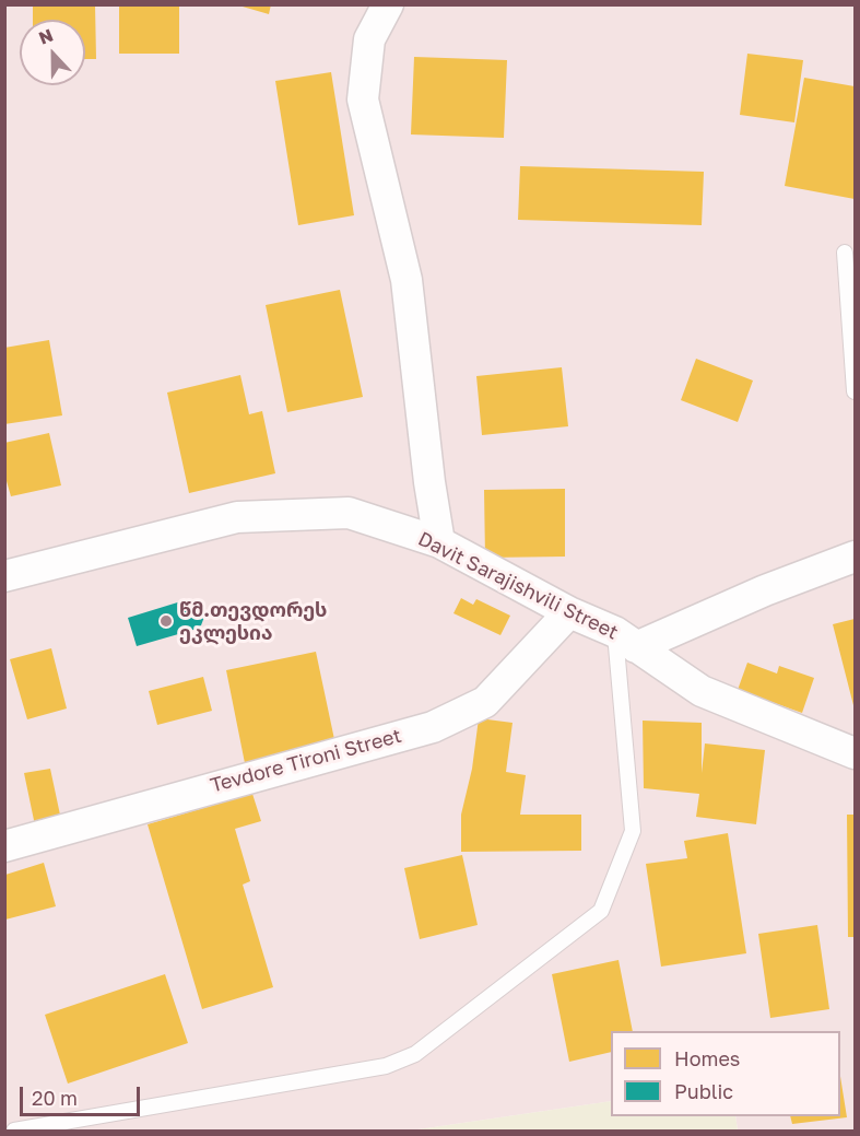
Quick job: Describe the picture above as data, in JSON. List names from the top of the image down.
{
  "streets": {
    "street": ["Davit Sarajishvili Street", "Tevdore Tironi Street"]
  },
  "crossings": [
    ["Davit Sarajishvili Street", "Tevdore Tironi Street"]
  ],
  "places": ["წმ.თევდორეს ეკლესია"],
  "legend": ["Homes", "Public"],
  "scale_bar": "20 m",
  "north": "top"
}
